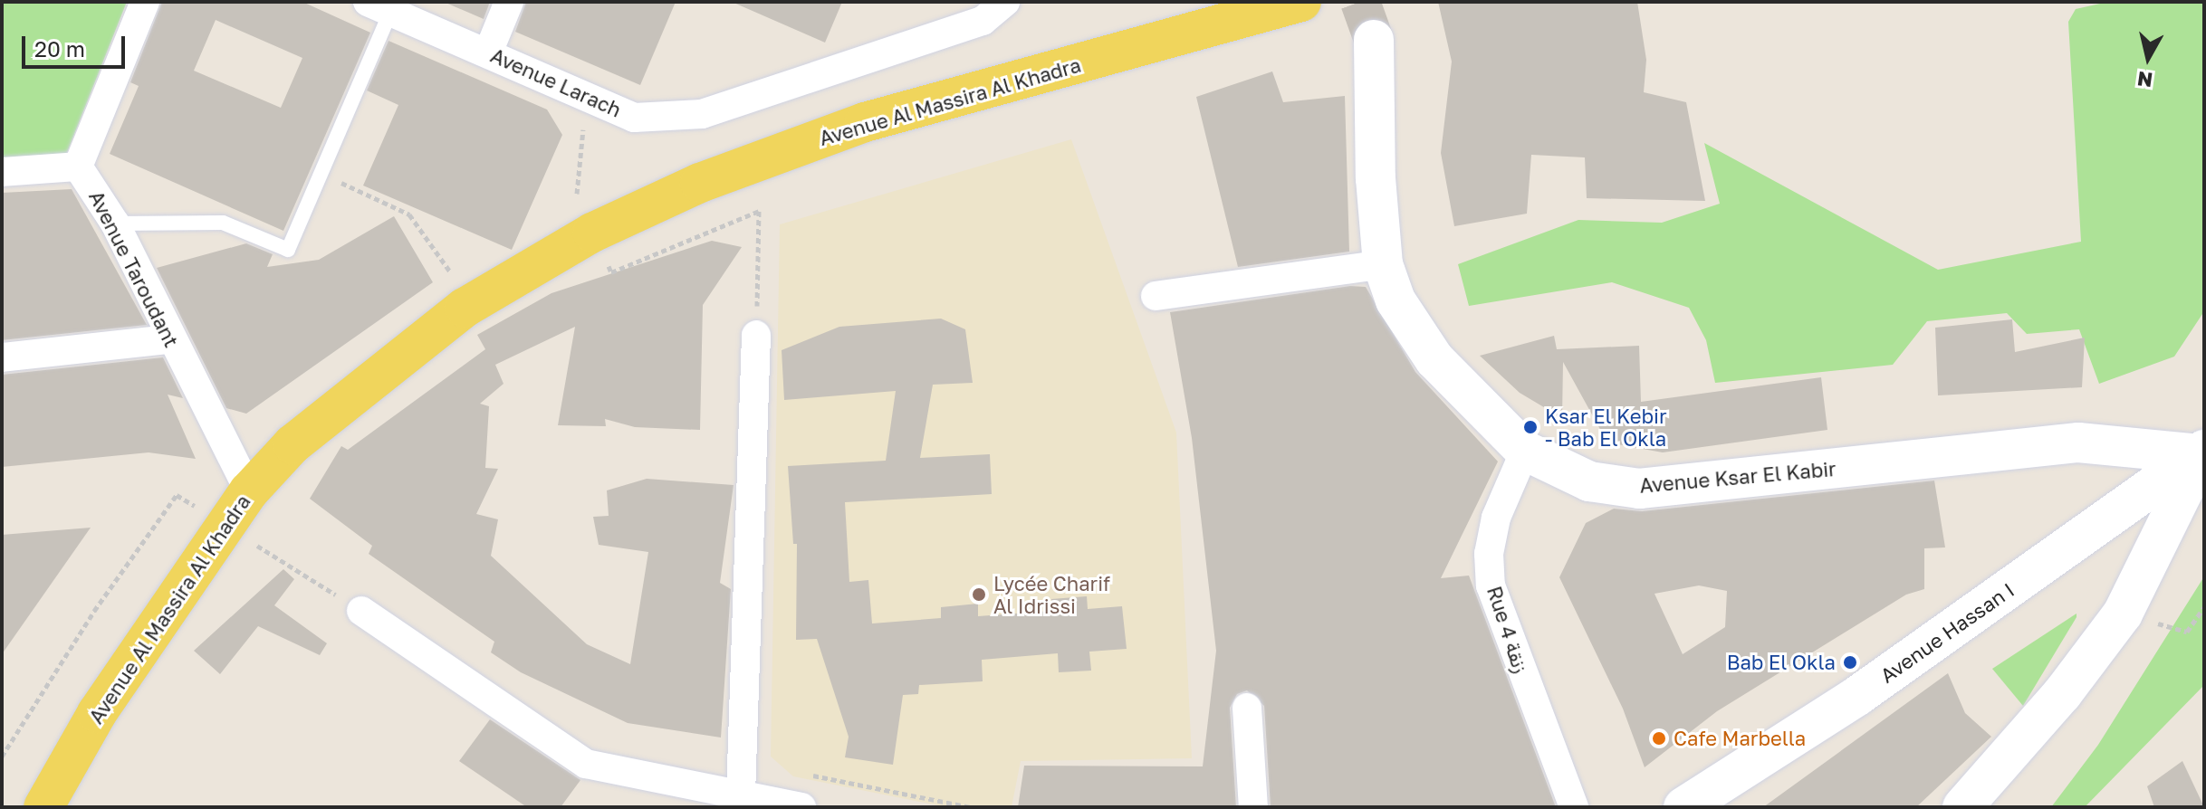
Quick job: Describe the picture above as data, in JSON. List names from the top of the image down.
{
  "streets": {
    "main road": ["Avenue Al Massira Al Khadra"],
    "street": [
      "Avenue Larach",
      "Avenue Taroudant",
      "Avenue Ksar El Kabir",
      "Rue 4 زنقة",
      "Avenue Hassan I"
    ]
  },
  "crossings": [
    ["Avenue Al Massira Al Khadra", "Avenue Taroudant"],
    ["Avenue Ksar El Kabir", "Rue 4 زنقة"],
    ["Avenue Ksar El Kabir", "Avenue Hassan I"]
  ],
  "places": [
    "Ksar El Kebir - Bab El Okla",
    "Lycée Charif Al Idrissi",
    "Bab El Okla",
    "Cafe Marbella"
  ],
  "scale_bar": "20 m",
  "north": "bottom"
}
